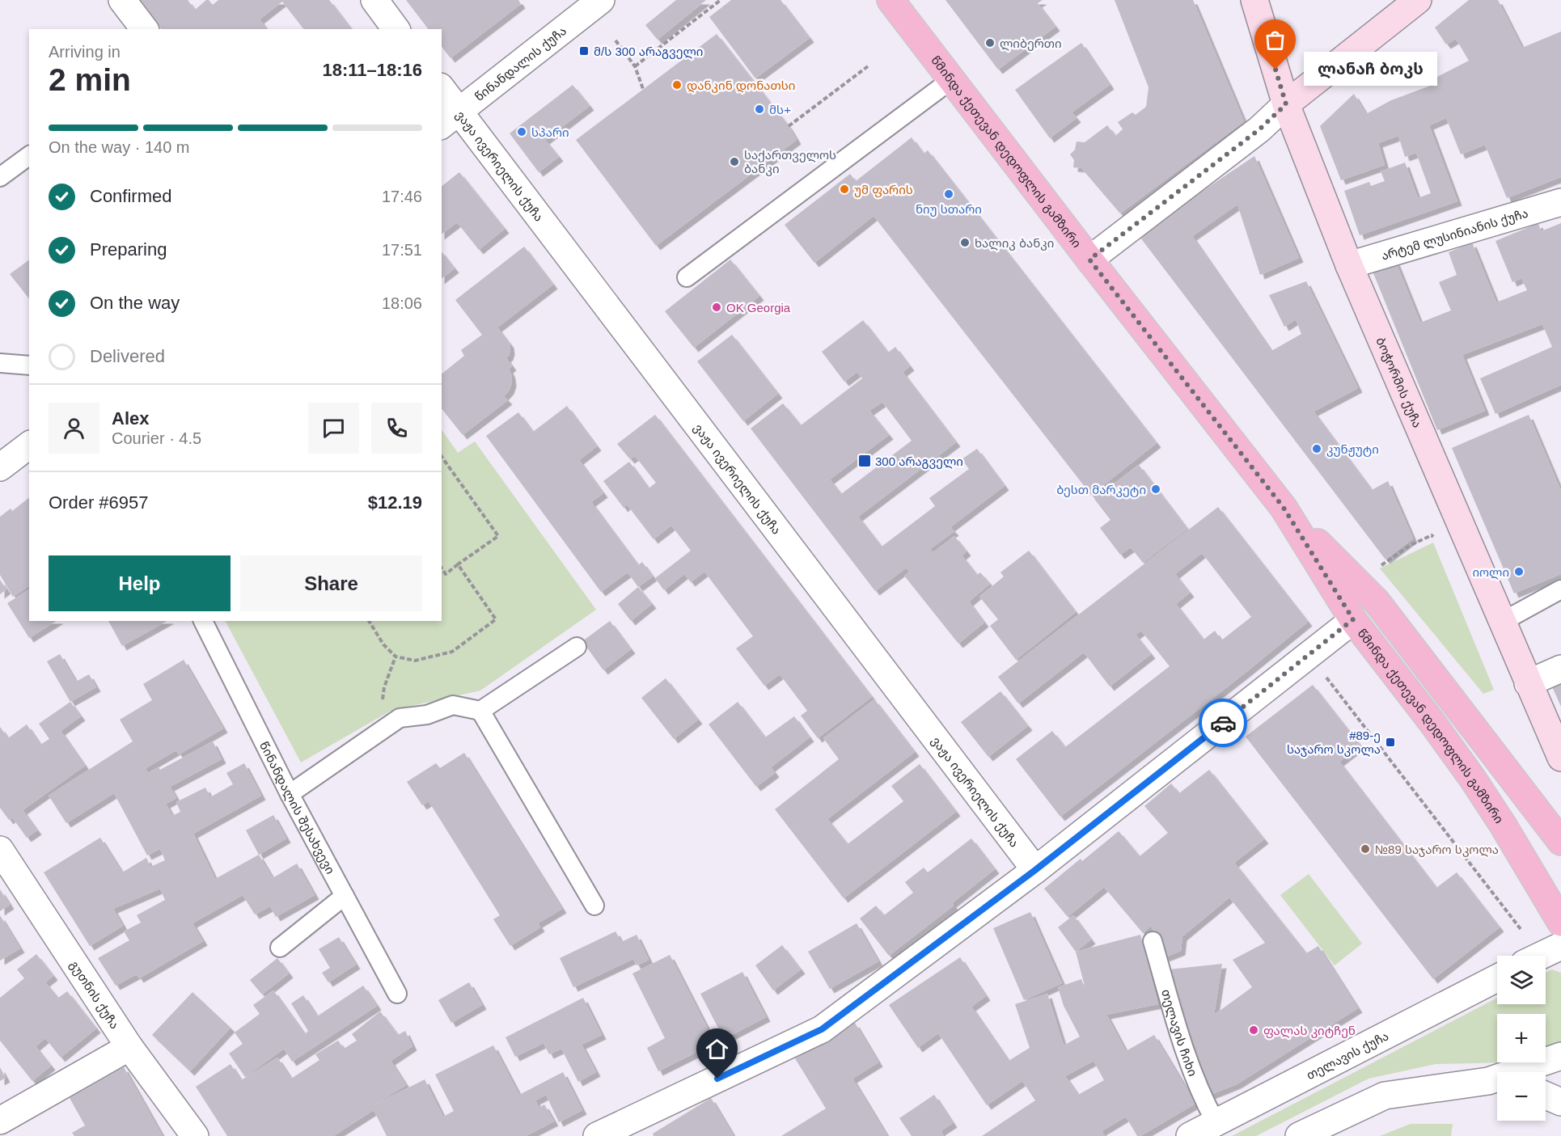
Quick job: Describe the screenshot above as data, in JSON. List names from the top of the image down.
{
  "streets": {
    "main road": ["წმინდა ქეთევან დედოფლის გამზირი", "ბოჭორმის ქუჩა"],
    "street": [
      "წინანდალის ქუჩა",
      "ვაჟა ივერიელის ქუჩა",
      "არტემ ლუსინიანის ქუჩა",
      "გუთნის ქუჩა",
      "თელავის ქუჩა"
    ],
    "lane": ["წინანდალის შესახვევი", "თელავის ჩიხი"]
  },
  "crossings": [
    ["წინანდალის ქუჩა", "ვაჟა ივერიელის ქუჩა"],
    ["არტემ ლუსინიანის ქუჩა", "ბოჭორმის ქუჩა"],
    ["თელავის ჩიხი", "თელავის ქუჩა"]
  ],
  "places": {
    "other": [
      "ლიბერთი",
      "ლანაჩ ბოკს",
      "დანკინ დონათსი",
      "მს+",
      "სპარი",
      "საქართველოს ბანკი",
      "უმ ფარის",
      "ნიუ სთარი",
      "ხალიკ ბანკი",
      "OK Georgia",
      "კუნჟუტი",
      "ბესთ მარკეტი",
      "იოლი",
      "№89 საჯარო სკოლა",
      "ფალას კიტჩენ"
    ],
    "transit": ["მ/ს 300 არაგველი", "300 არაგველი", "#89-ე საჯარო სკოლა"]
  },
  "page": {
    "heading": ["2 min", "Arriving in", "18:11–18:16"],
    "panel": [
      "Alex",
      "Courier · 4.5",
      "Order #6957",
      "$12.19"
    ],
    "bubble": "ლანაჩ ბოკს",
    "bar": "On the way · 140 m",
    "list": [
      ["Confirmed", "17:46"],
      ["Preparing", "17:51"],
      ["On the way", "18:06"],
      "Delivered"
    ],
    "buttons": ["Help", "Share"],
    "map_buttons": ["+", "−"]
  }
}
